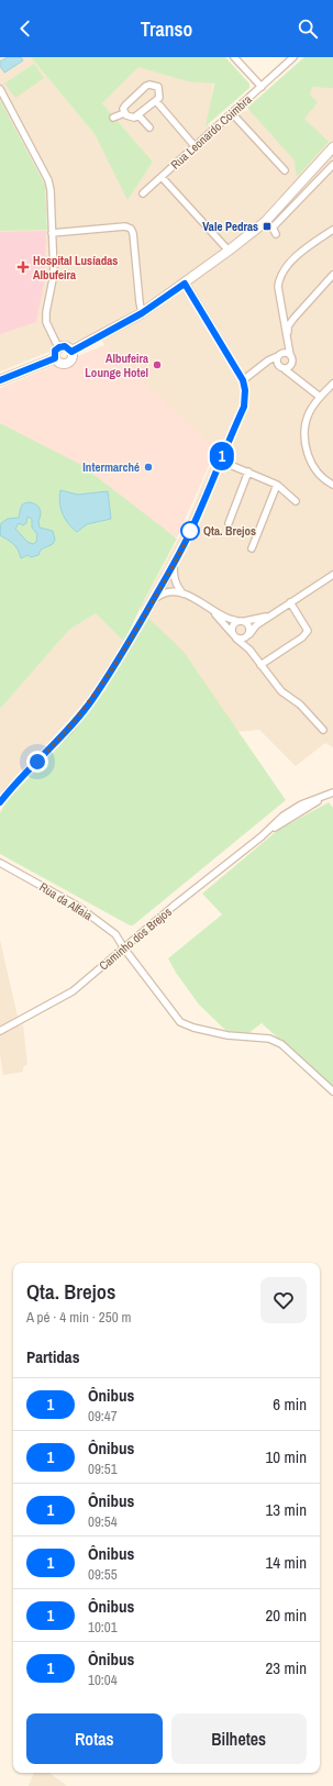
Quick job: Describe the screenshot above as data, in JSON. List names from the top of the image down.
{
  "streets": {
    "street": ["Rua Leonardo Coimbra", "Rua da Alfaia", "Caminho dos Brejos"]
  },
  "crossings": [
    ["Rua da Alfaia", "Caminho dos Brejos"]
  ],
  "places": {
    "transit": ["Vale Pedras"],
    "health": ["Hospital Lusíadas Albufeira"],
    "other": ["Albufeira Lounge Hotel", "Intermarché", "Qta. Brejos"]
  },
  "lines": ["bus line 1"],
  "page": {
    "header": "Transo",
    "on_map": "1",
    "heading": [
      ["Qta. Brejos", "A pé · 4 min · 250 m"],
      "Partidas"
    ],
    "list": [
      {
        "mark": "1",
        "name": "Ônibus",
        "note": "09:47",
        "value": "6 min"
      },
      {
        "mark": "1",
        "name": "Ônibus",
        "note": "09:51",
        "value": "10 min"
      },
      {
        "mark": "1",
        "name": "Ônibus",
        "note": "09:54",
        "value": "13 min"
      },
      {
        "mark": "1",
        "name": "Ônibus",
        "note": "09:55",
        "value": "14 min"
      },
      {
        "mark": "1",
        "name": "Ônibus",
        "note": "10:01",
        "value": "20 min"
      },
      {
        "mark": "1",
        "name": "Ônibus",
        "note": "10:04",
        "value": "23 min"
      }
    ],
    "buttons": ["Rotas", "Bilhetes"]
  }
}
